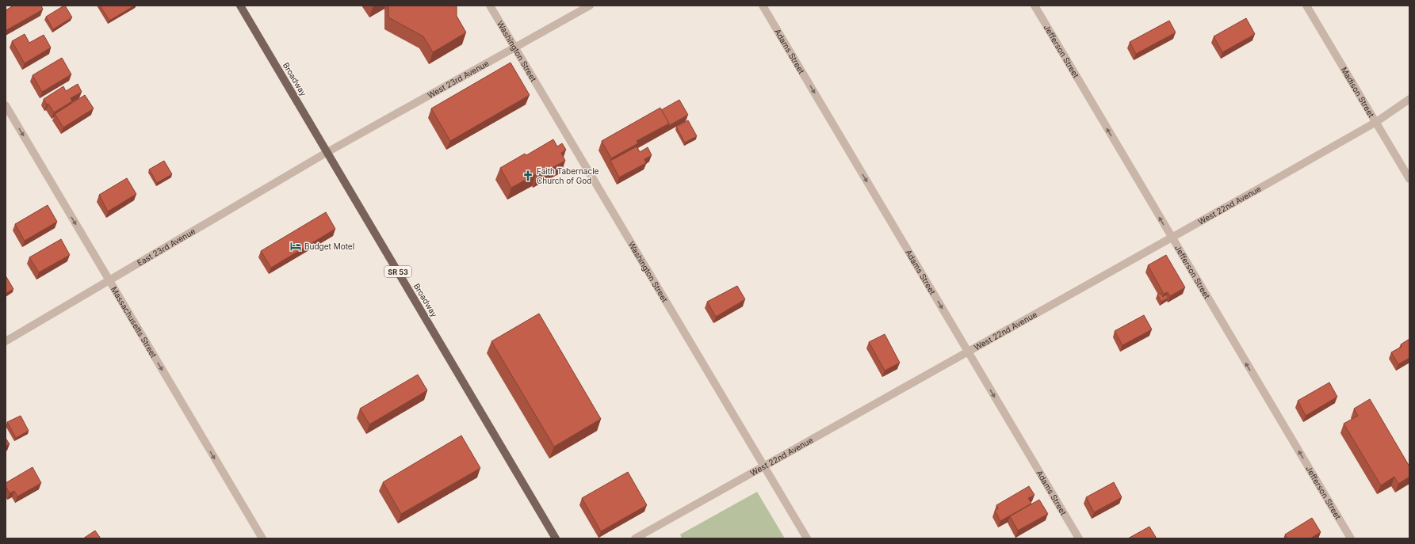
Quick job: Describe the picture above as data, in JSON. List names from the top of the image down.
{
  "streets": {
    "main road": ["Broadway", "SR 53"],
    "street": [
      "Washington Street",
      "Adams Street",
      "Jefferson Street",
      "West 23rd Avenue",
      "Madison Street",
      "West 22nd Avenue",
      "East 23rd Avenue",
      "Massachusetts Street"
    ]
  },
  "crossings": [
    ["Washington Street", "West 23rd Avenue"],
    ["Washington Street", "West 22nd Avenue"],
    ["Adams Street", "West 22nd Avenue"],
    ["Jefferson Street", "West 22nd Avenue"],
    ["Broadway", "West 23rd Avenue"],
    ["Broadway", "East 23rd Avenue"],
    ["West 23rd Avenue", "East 23rd Avenue"],
    ["Madison Street", "West 22nd Avenue"],
    ["East 23rd Avenue", "Massachusetts Street"]
  ],
  "one_way": ["Adams Street", "Jefferson Street", "Massachusetts Street"],
  "places": {
    "church": ["Faith Tabernacle Church of God"],
    "hotel": ["Budget Motel"]
  }
}
